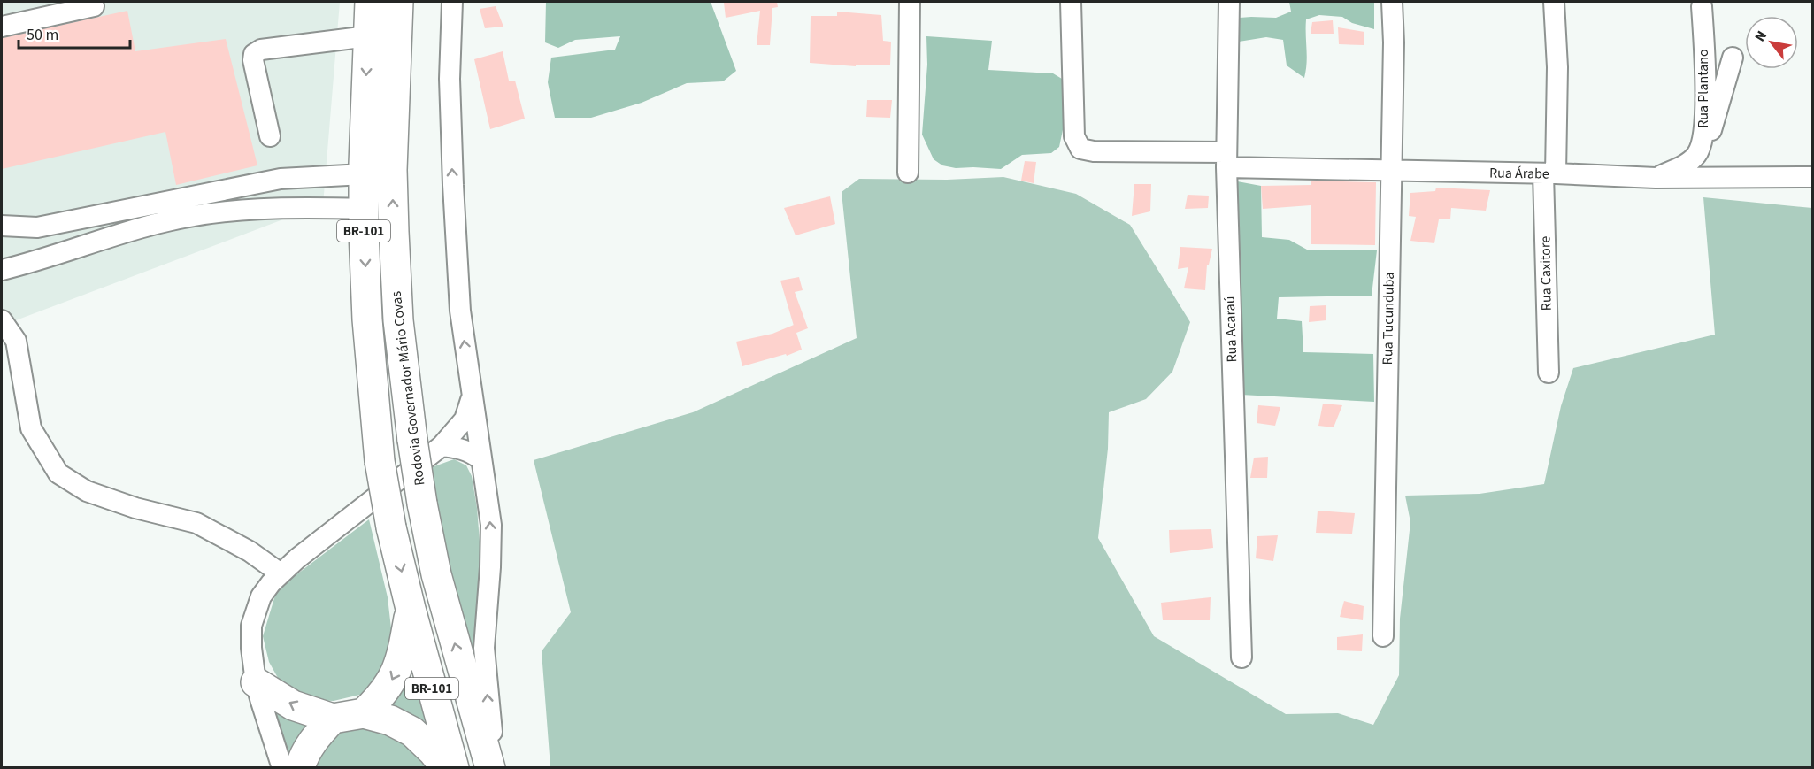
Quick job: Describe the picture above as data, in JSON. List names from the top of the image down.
{
  "streets": {
    "highway": ["BR-101", "Rodovia Governador Mário Covas"],
    "street": [
      "Rua Plantano",
      "Rua Árabe",
      "Rua Caxitore",
      "Rua Tucunduba",
      "Rua Acaraú"
    ]
  },
  "crossings": [
    ["Rua Plantano", "Rua Árabe"],
    ["Rua Árabe", "Rua Caxitore"],
    ["Rua Árabe", "Rua Tucunduba"],
    ["Rua Árabe", "Rua Acaraú"]
  ],
  "scale_bar": "50 m",
  "north": "top left"
}
